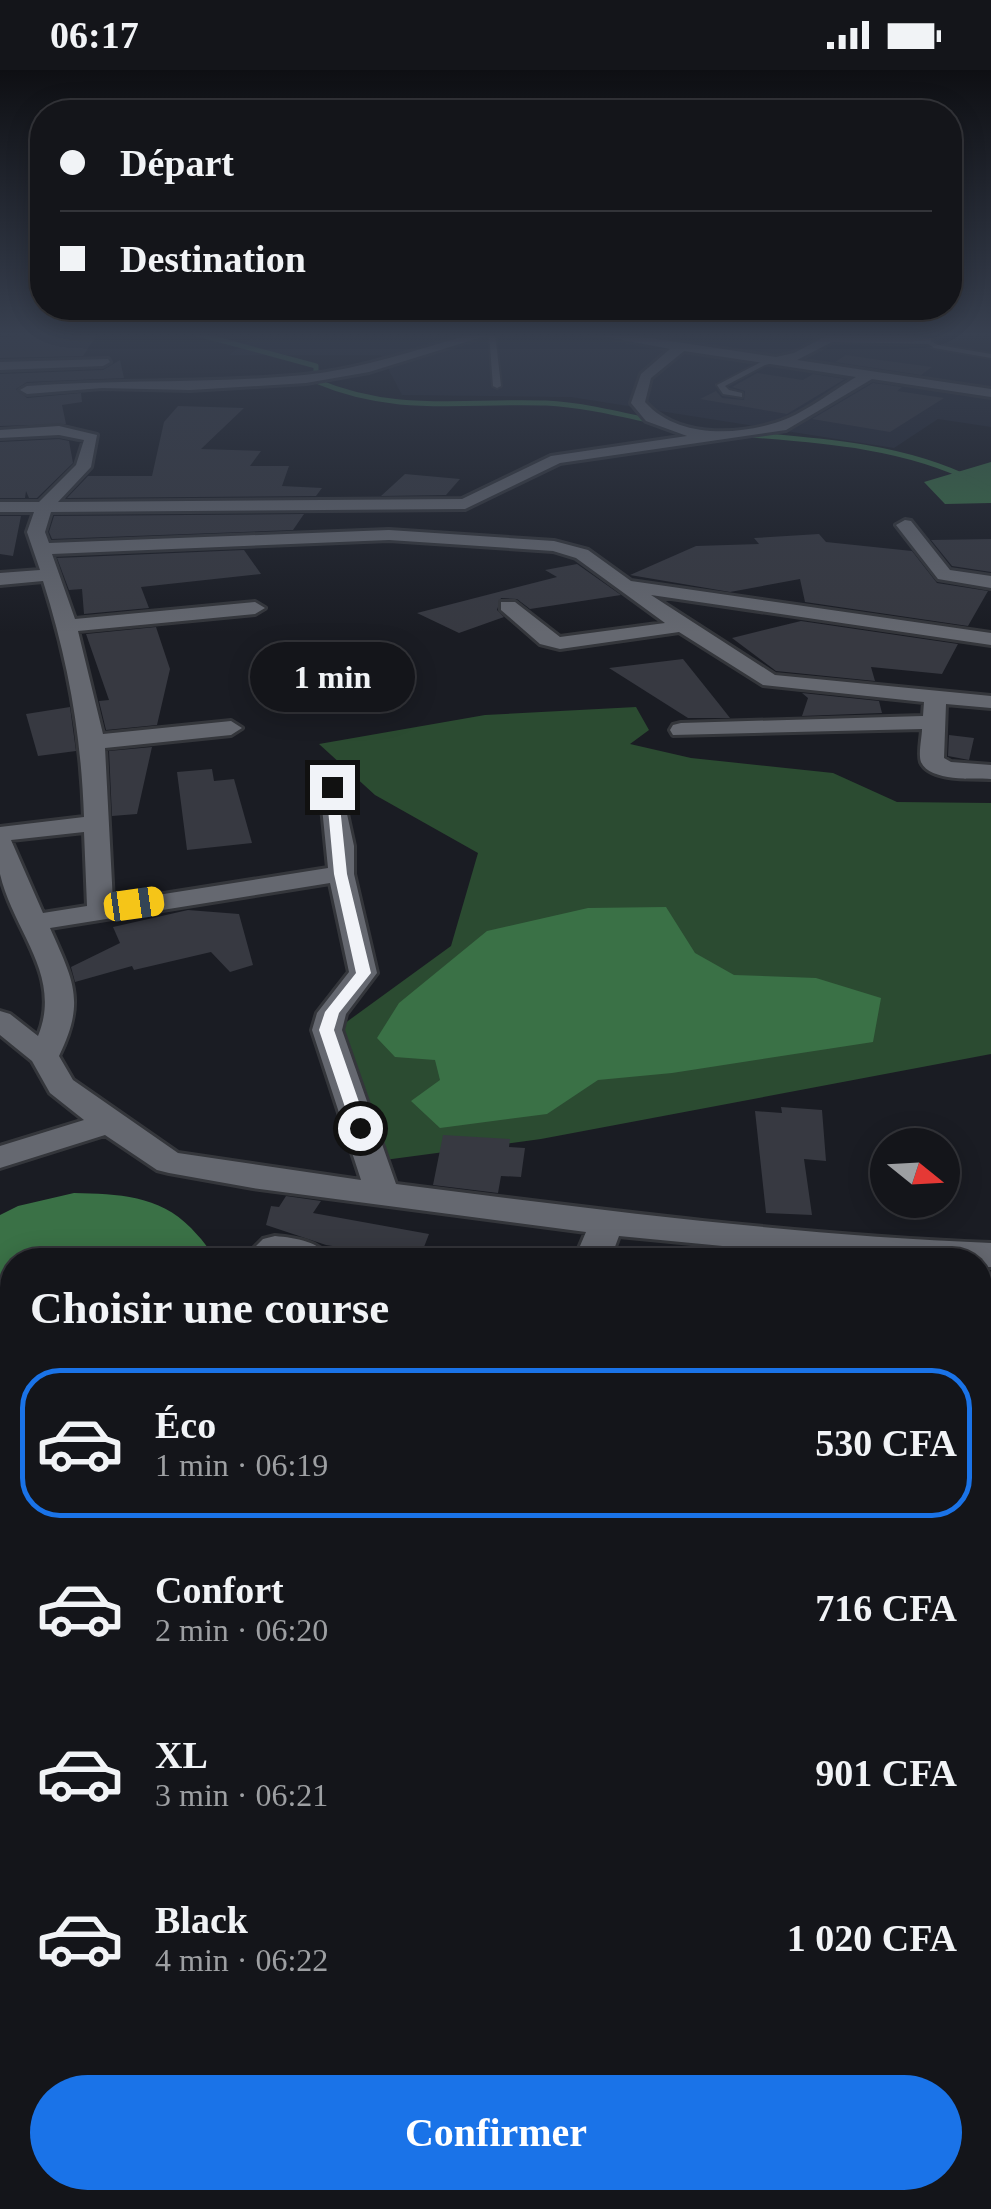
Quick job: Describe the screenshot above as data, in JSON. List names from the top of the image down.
{
  "north": "right",
  "page": {
    "status": "06:17",
    "banner": ["Départ", "Destination"],
    "bubble": "1 min",
    "heading": "Choisir une course",
    "list": [
      {
        "name": "Éco",
        "note": "1 min · 06:19",
        "value": "530 CFA"
      },
      {
        "name": "Confort",
        "note": "2 min · 06:20",
        "value": "716 CFA"
      },
      {
        "name": "XL",
        "note": "3 min · 06:21",
        "value": "901 CFA"
      },
      {
        "name": "Black",
        "note": "4 min · 06:22",
        "value": "1 020 CFA"
      }
    ],
    "buttons": "Confirmer"
  }
}
